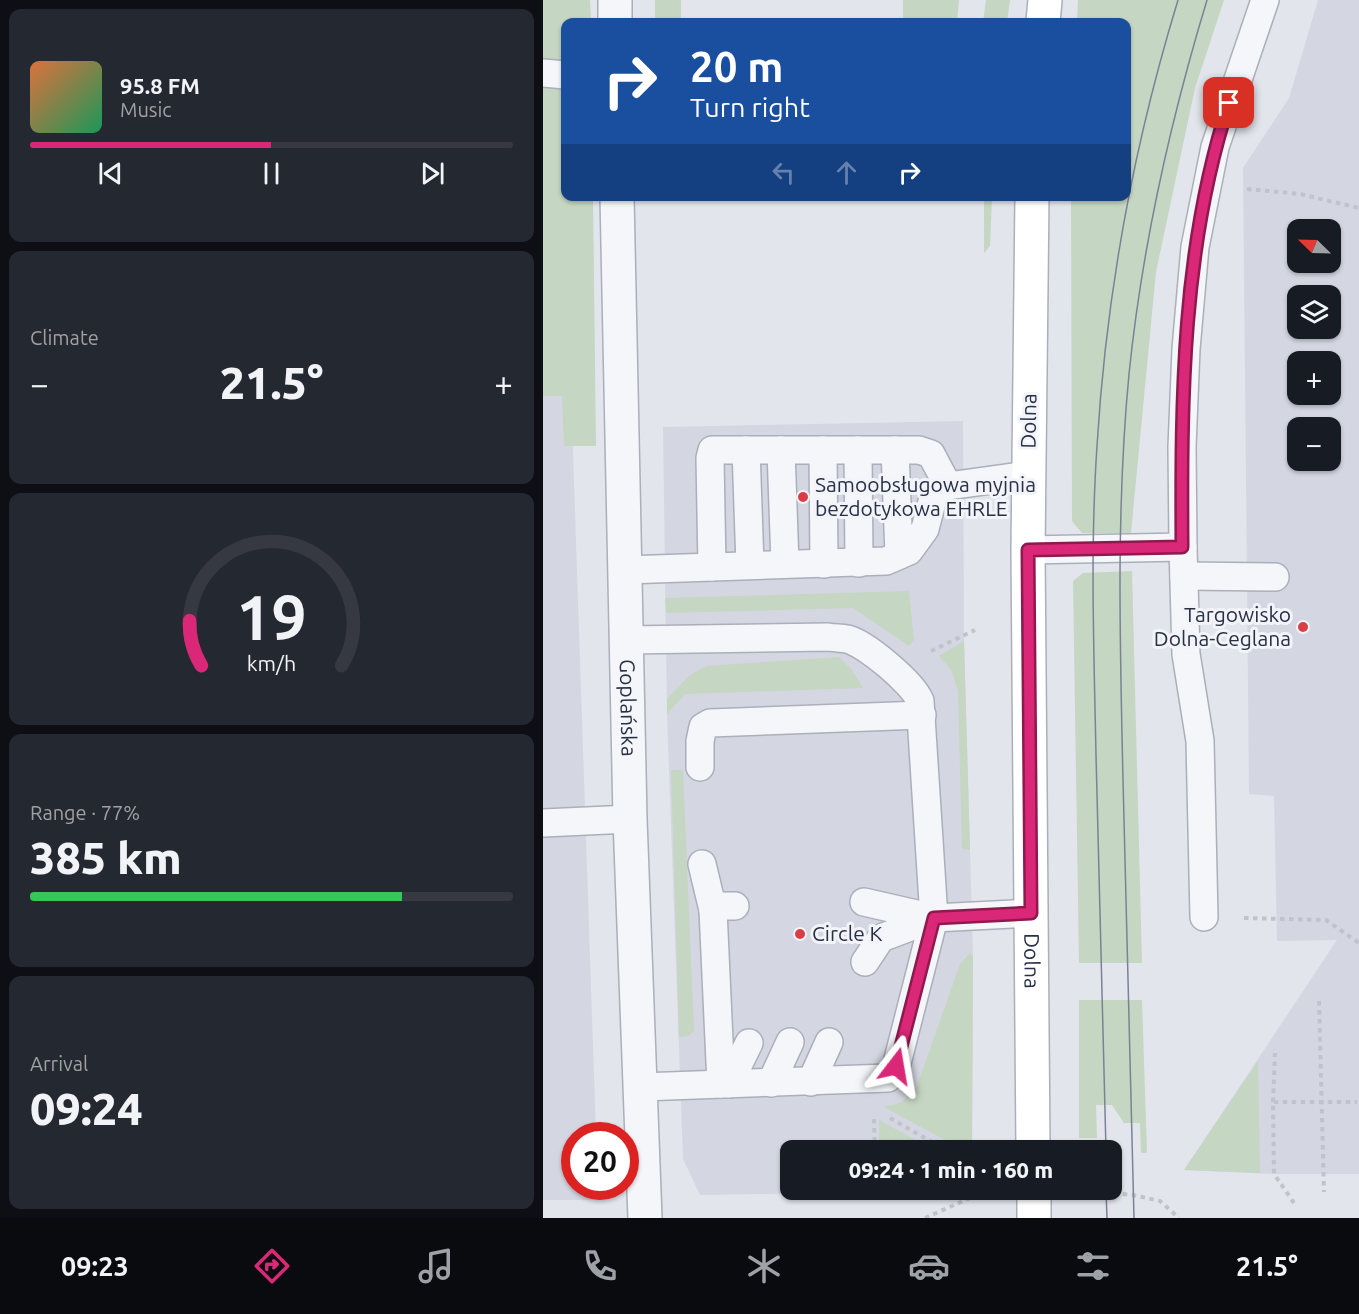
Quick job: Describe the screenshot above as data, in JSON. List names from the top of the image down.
{
  "streets": {
    "street": ["Dolna", "Goplańska"]
  },
  "places": ["Samoobsługowa myjnia bezdotykowa EHRLE", "Targowisko Dolna-Ceglana", "Circle K"],
  "north": "top left",
  "page": {
    "turn": ["20 m", "Turn right"],
    "song": ["95.8 FM", "Music"],
    "map_buttons": ["+", "−"],
    "tile": [
      "Climate",
      ["Range · 77%", "385 km"],
      ["Arrival", "09:24"]
    ],
    "heat": ["−", "21.5°", "+"],
    "limit": "20",
    "trip": "09:24 · 1 min · 160 m",
    "tabs": ["09:23", "21.5°"],
    "gauge": ["19", "km/h"]
  }
}
